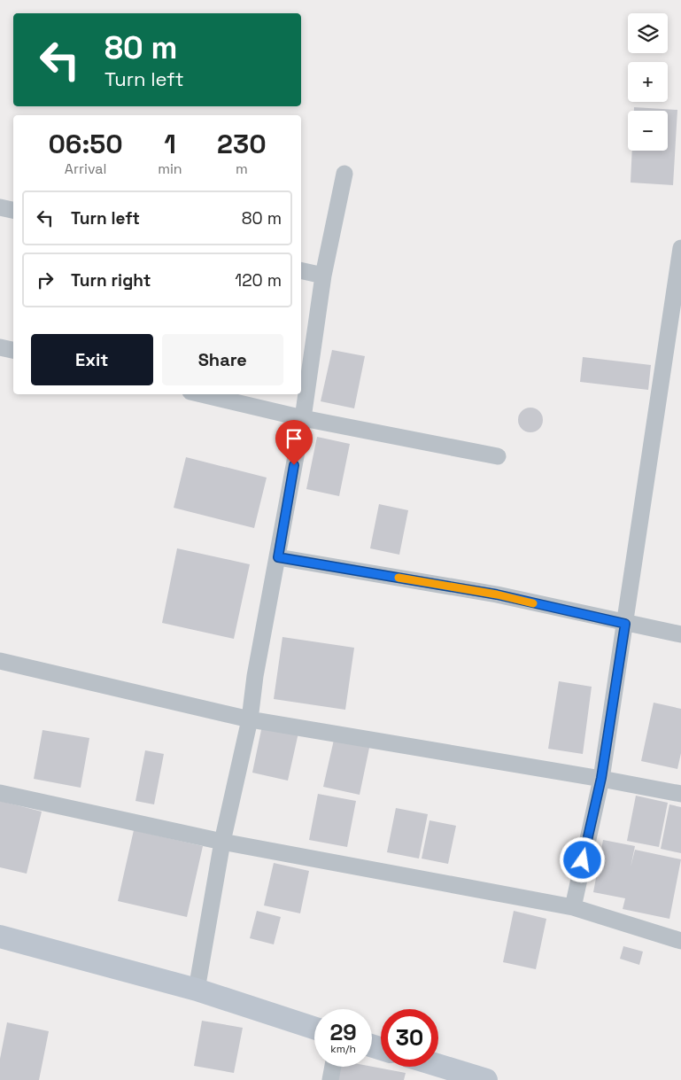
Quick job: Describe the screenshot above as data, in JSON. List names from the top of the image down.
{
  "page": {
    "map_buttons": ["+", "−"],
    "turn": ["80 m", "Turn left"],
    "eta": [
      "06:50",
      "Arrival",
      "1",
      "min",
      "230",
      "m"
    ],
    "list": [
      {
        "name": "Turn left",
        "value": "80 m"
      },
      {
        "name": "Turn right",
        "value": "120 m"
      }
    ],
    "buttons": ["Exit", "Share"],
    "speed": "29 km/h",
    "limit": "30"
  }
}
